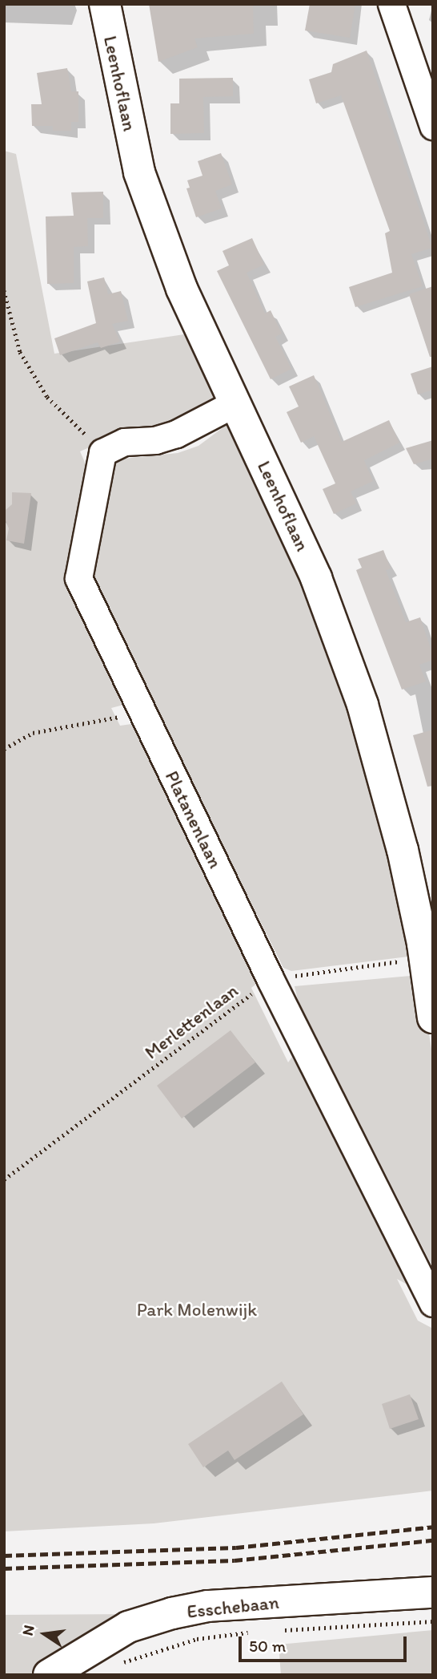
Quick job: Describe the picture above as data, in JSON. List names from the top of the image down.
{
  "streets": {
    "street": ["Leenhoflaan", "Platanenlaan", "Esschebaan"],
    "path": ["Merlettenlaan"]
  },
  "crossings": [
    ["Leenhoflaan", "Merlettenlaan"],
    ["Platanenlaan", "Merlettenlaan"]
  ],
  "parks": ["Park Molenwijk"],
  "scale_bar": "50 m",
  "north": "left"
}
